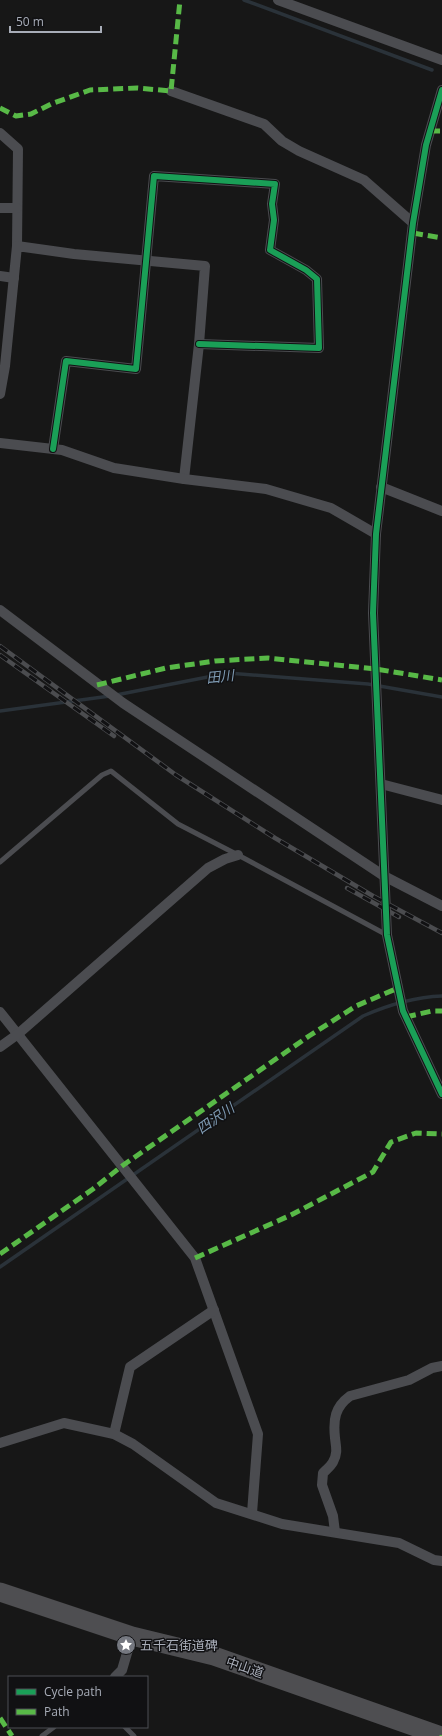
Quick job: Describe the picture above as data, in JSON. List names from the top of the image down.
{
  "streets": {
    "highway": ["中山道"]
  },
  "water": ["田川", "四沢川"],
  "places": {
    "place": ["五千石街道碑"]
  },
  "legend": ["Cycle path", "Path"],
  "scale_bar": "50 m"
}
